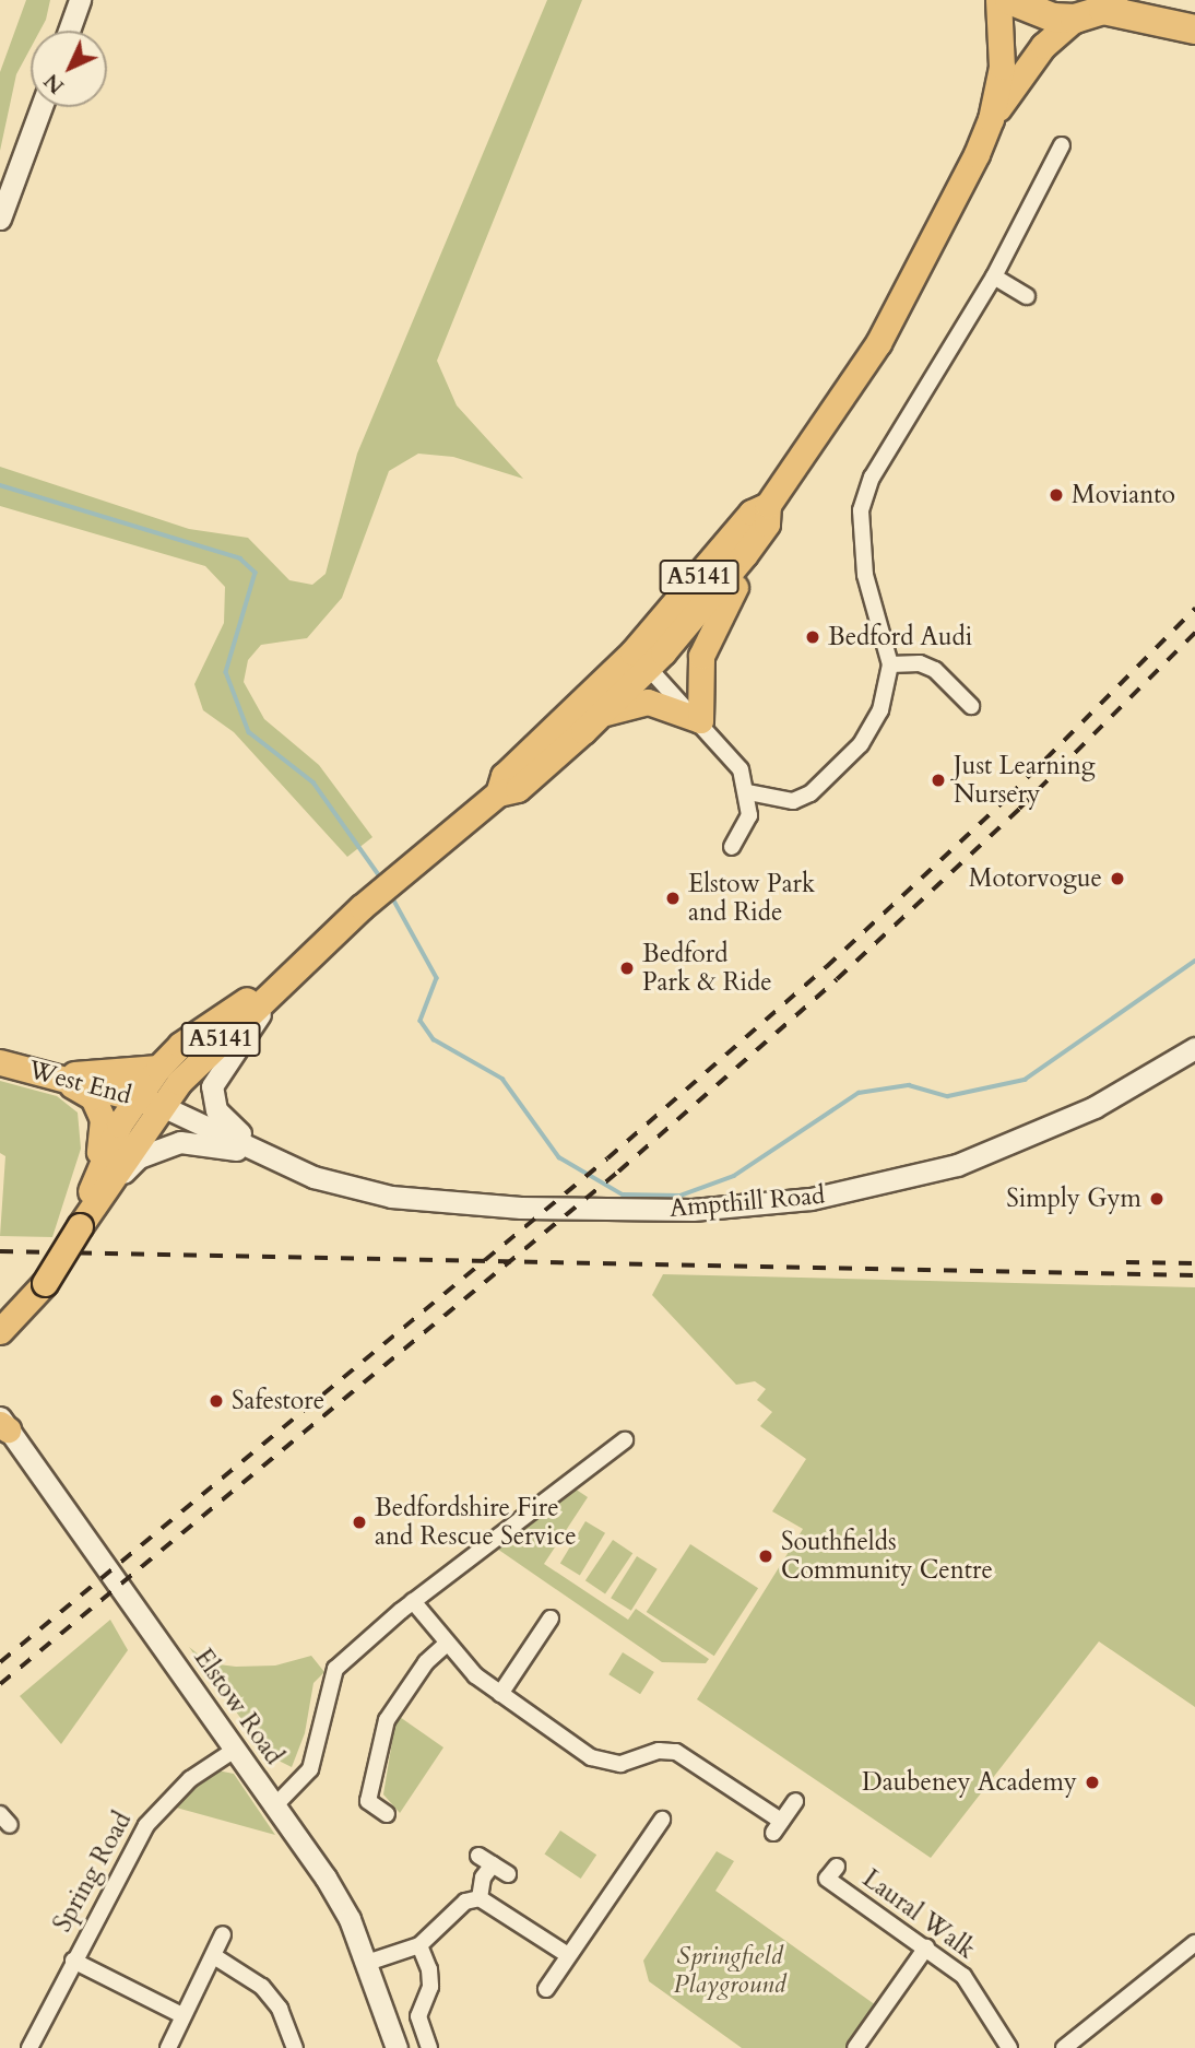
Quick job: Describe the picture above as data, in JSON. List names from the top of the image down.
{
  "streets": {
    "main road": [
      "A5141",
      "West End",
      "Ampthill Road",
      "Elstow Road"
    ],
    "street": ["Spring Road", "Laural Walk"]
  },
  "crossings": [
    ["A5141", "West End"],
    ["A5141", "Ampthill Road"],
    ["West End", "Ampthill Road"],
    ["Elstow Road", "Spring Road"]
  ],
  "parks": ["Springfield Playground"],
  "places": [
    "Movianto",
    "Bedford Audi",
    "Just Learning Nursery",
    "Motorvogue",
    "Elstow Park and Ride",
    "Bedford Park & Ride",
    "Simply Gym",
    "Safestore",
    "Bedfordshire Fire and Rescue Service",
    "Southfields Community Centre",
    "Daubeney Academy"
  ],
  "north": "bottom left"
}
